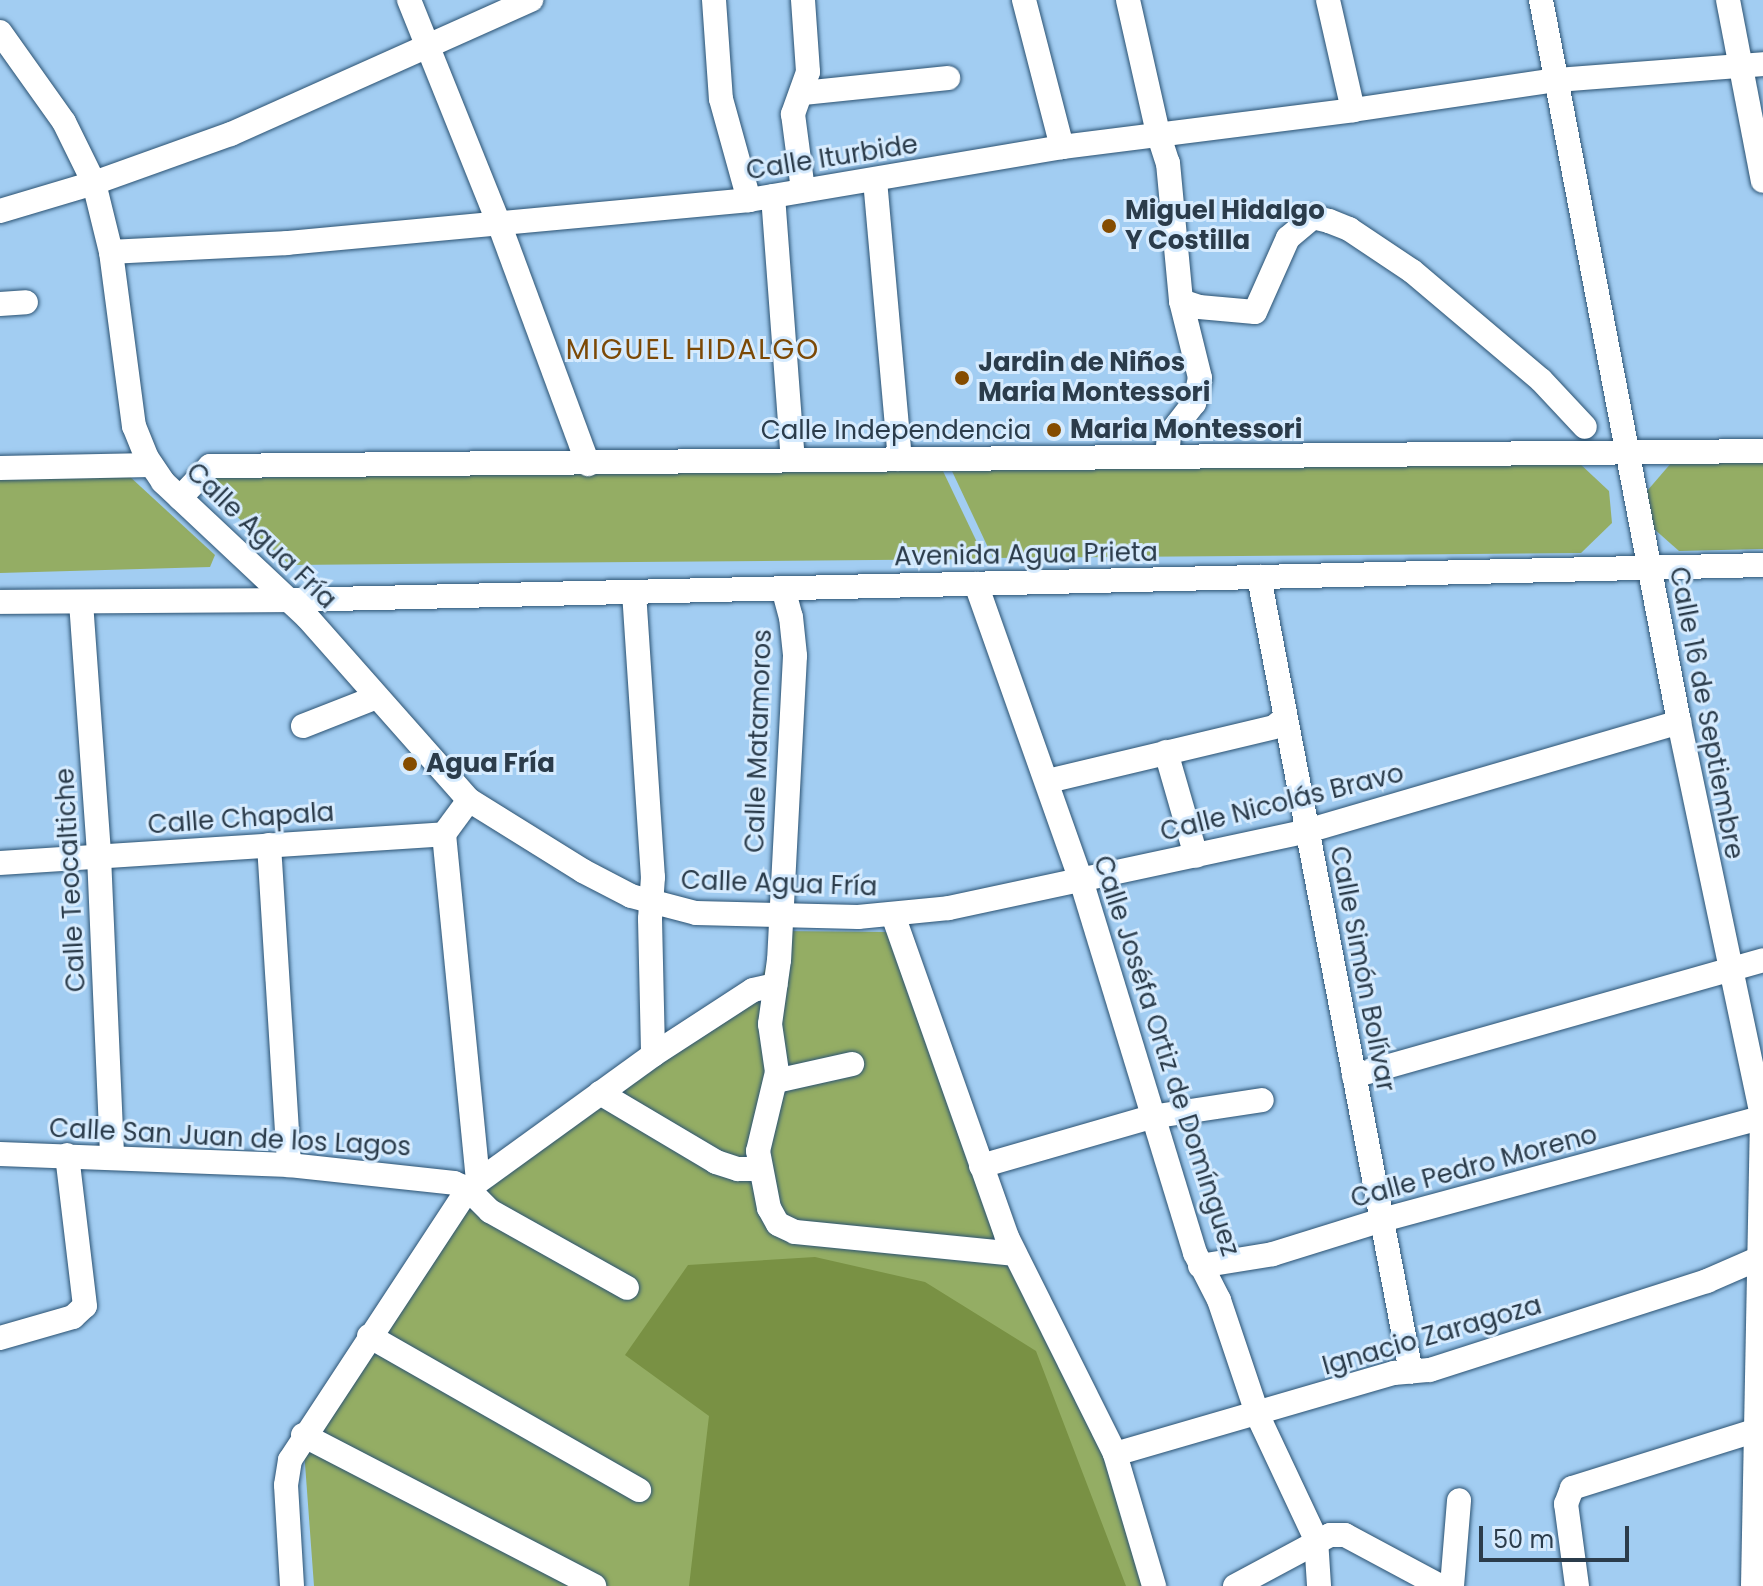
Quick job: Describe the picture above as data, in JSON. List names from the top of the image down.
{
  "streets": {
    "street": [
      "Calle Iturbide",
      "Calle Independencia",
      "Calle Agua Fría",
      "Avenida Agua Prieta",
      "Calle 16 de Septiembre",
      "Calle Matamoros",
      "Calle Nicolás Bravo",
      "Calle Chapala",
      "Calle Teocaltiche",
      "Calle Simón Bolívar",
      "Calle Joséfa Ortiz de Domínguez",
      "Calle San Juan de los Lagos",
      "Calle Pedro Moreno",
      "Ignacio Zaragoza"
    ]
  },
  "crossings": [
    ["Calle Iturbide", "Calle Agua Fría"],
    ["Calle Iturbide", "Calle 16 de Septiembre"],
    ["Calle Independencia", "Calle Agua Fría"],
    ["Calle Independencia", "Calle 16 de Septiembre"],
    ["Calle Agua Fría", "Avenida Agua Prieta"],
    ["Calle Agua Fría", "Calle Matamoros"],
    ["Calle Agua Fría", "Calle Nicolás Bravo"],
    ["Calle Agua Fría", "Ignacio Zaragoza"],
    ["Avenida Agua Prieta", "Calle 16 de Septiembre"],
    ["Avenida Agua Prieta", "Calle Matamoros"],
    ["Avenida Agua Prieta", "Calle Teocaltiche"],
    ["Avenida Agua Prieta", "Calle Simón Bolívar"],
    ["Avenida Agua Prieta", "Calle Joséfa Ortiz de Domínguez"],
    ["Calle 16 de Septiembre", "Calle Nicolás Bravo"],
    ["Calle 16 de Septiembre", "Calle Pedro Moreno"],
    ["Calle 16 de Septiembre", "Ignacio Zaragoza"],
    ["Calle Nicolás Bravo", "Calle Simón Bolívar"],
    ["Calle Nicolás Bravo", "Calle Joséfa Ortiz de Domínguez"],
    ["Calle Chapala", "Calle Teocaltiche"],
    ["Calle Teocaltiche", "Calle San Juan de los Lagos"],
    ["Calle Simón Bolívar", "Calle Pedro Moreno"],
    ["Calle Simón Bolívar", "Ignacio Zaragoza"],
    ["Calle Joséfa Ortiz de Domínguez", "Calle Pedro Moreno"],
    ["Calle Joséfa Ortiz de Domínguez", "Ignacio Zaragoza"]
  ],
  "districts": ["MIGUEL HIDALGO"],
  "places": [
    "Miguel Hidalgo Y Costilla",
    "Jardin de Niños Maria Montessori",
    "Maria Montessori",
    "Agua Fría"
  ],
  "scale_bar": "50 m"
}
